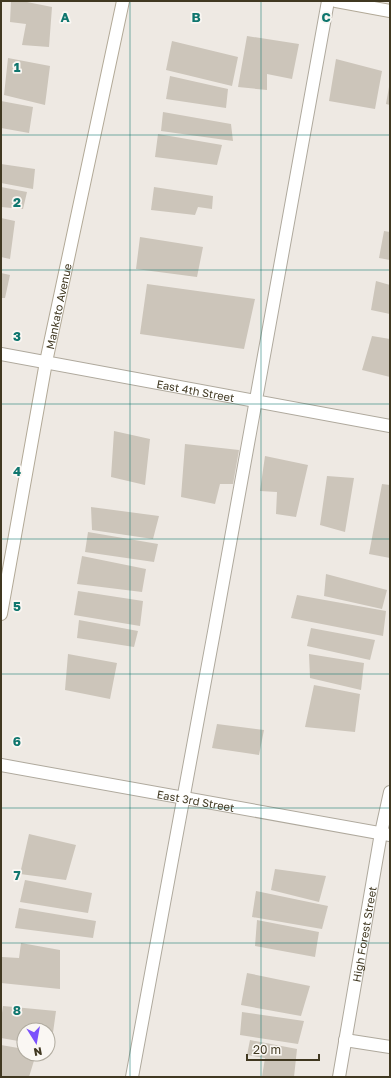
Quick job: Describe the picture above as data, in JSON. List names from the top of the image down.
{
  "streets": {
    "street": [
      "Mankato Avenue",
      "East 4th Street",
      "East 3rd Street",
      "High Forest Street"
    ]
  },
  "crossings": [
    ["Mankato Avenue", "East 4th Street"],
    ["East 3rd Street", "High Forest Street"]
  ],
  "scale_bar": "20 m",
  "north": "bottom",
  "grid": {
    "columns": ["A", "B", "C"],
    "rows": [
      "1",
      "2",
      "3",
      "4",
      "5",
      "6",
      "7",
      "8"
    ]
  }
}
